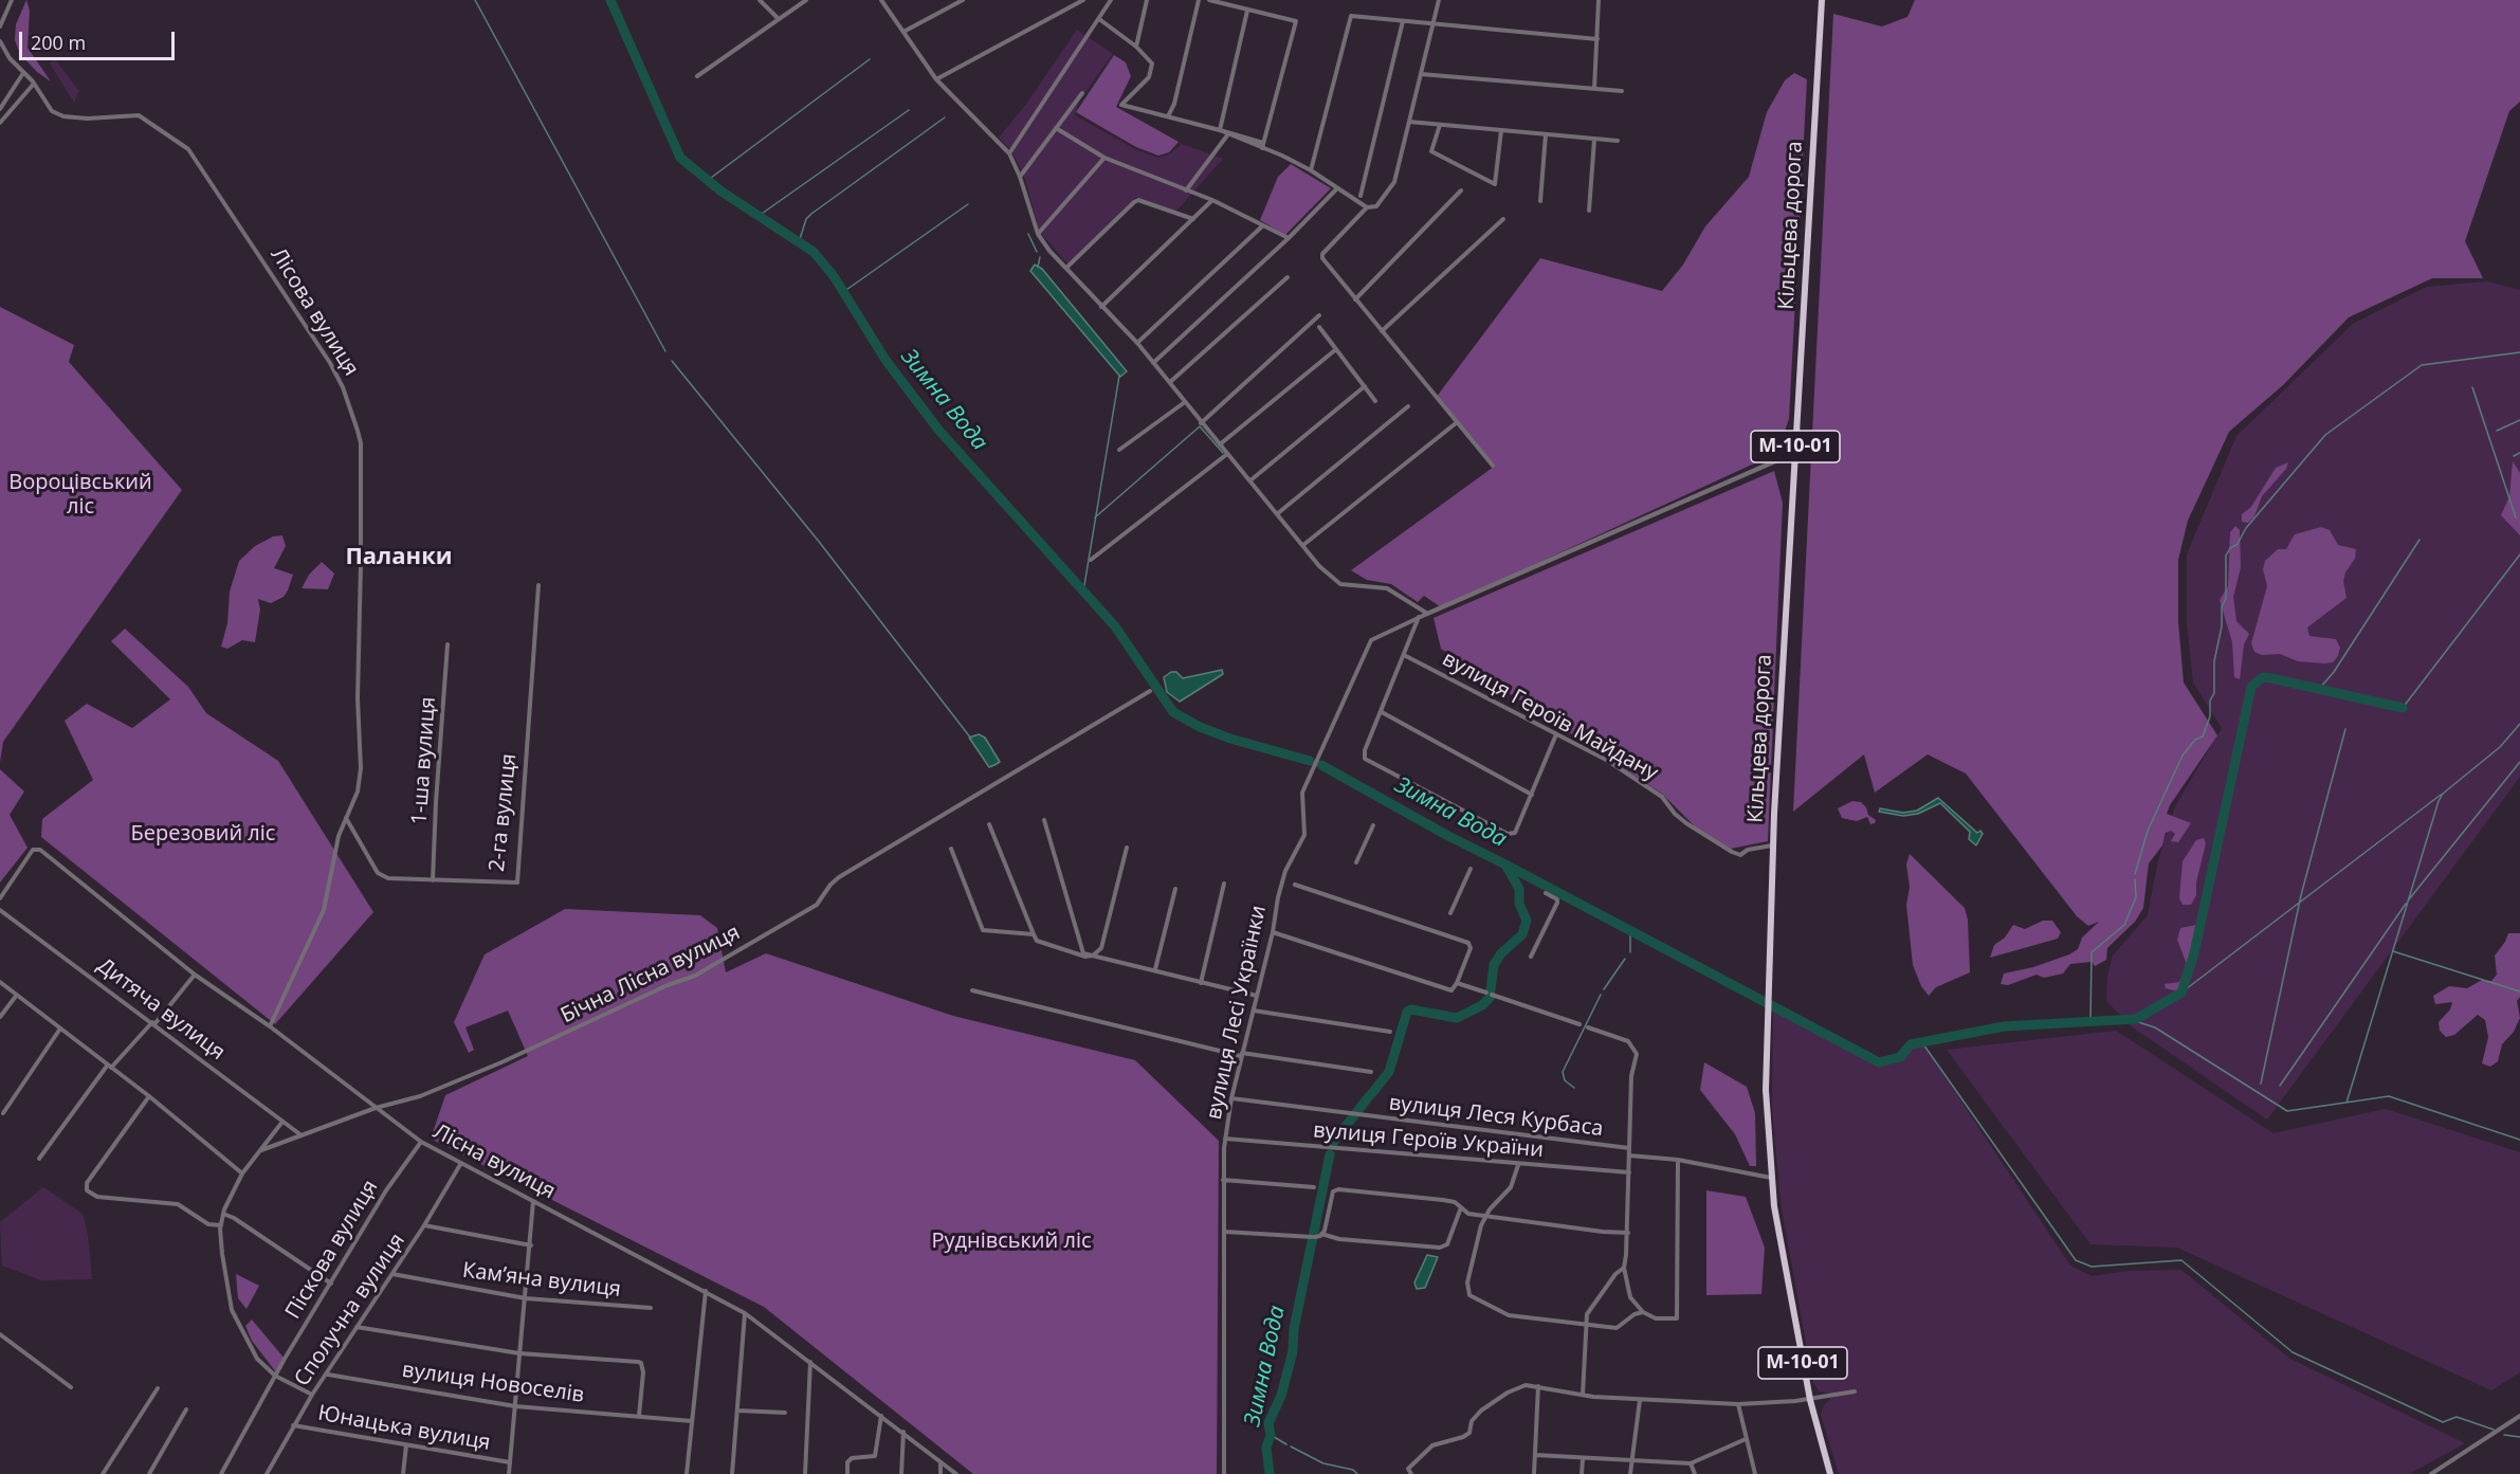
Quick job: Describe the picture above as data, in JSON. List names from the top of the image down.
{
  "streets": {
    "highway": ["Кільцева дорога", "М-10-01"],
    "street": [
      "Лісова вулиця",
      "вулиця Героїв Майдану",
      "1-ша вулиця",
      "2-га вулиця",
      "Бічна Лісна вулиця",
      "Дитяча вулиця",
      "вулиця Лесі Українки",
      "вулиця Леся Курбаса",
      "вулиця Героїв України",
      "Лісна вулиця",
      "Піскова вулиця",
      "Камʼяна вулиця",
      "Сполучна вулиця",
      "вулиця Новоселів",
      "Юнацька вулиця"
    ]
  },
  "crossings": [
    ["Кільцева дорога", "вулиця Героїв Майдану"],
    ["Лісова вулиця", "2-га вулиця"],
    ["Лісова вулиця", "Лісна вулиця"],
    ["1-ша вулиця", "2-га вулиця"],
    ["Бічна Лісна вулиця", "Дитяча вулиця"],
    ["Бічна Лісна вулиця", "Лісна вулиця"],
    ["вулиця Лесі Українки", "вулиця Леся Курбаса"],
    ["вулиця Лесі Українки", "вулиця Героїв України"],
    ["Лісна вулиця", "Піскова вулиця"],
    ["Лісна вулиця", "Сполучна вулиця"],
    ["Камʼяна вулиця", "Сполучна вулиця"],
    ["Сполучна вулиця", "вулиця Новоселів"],
    ["Сполучна вулиця", "Юнацька вулиця"]
  ],
  "districts": ["Паланки"],
  "water": ["Зимна Вода"],
  "parks": ["Вороцівський ліс", "Березовий ліс", "Руднівський ліс"],
  "scale_bar": "200 m"
}
